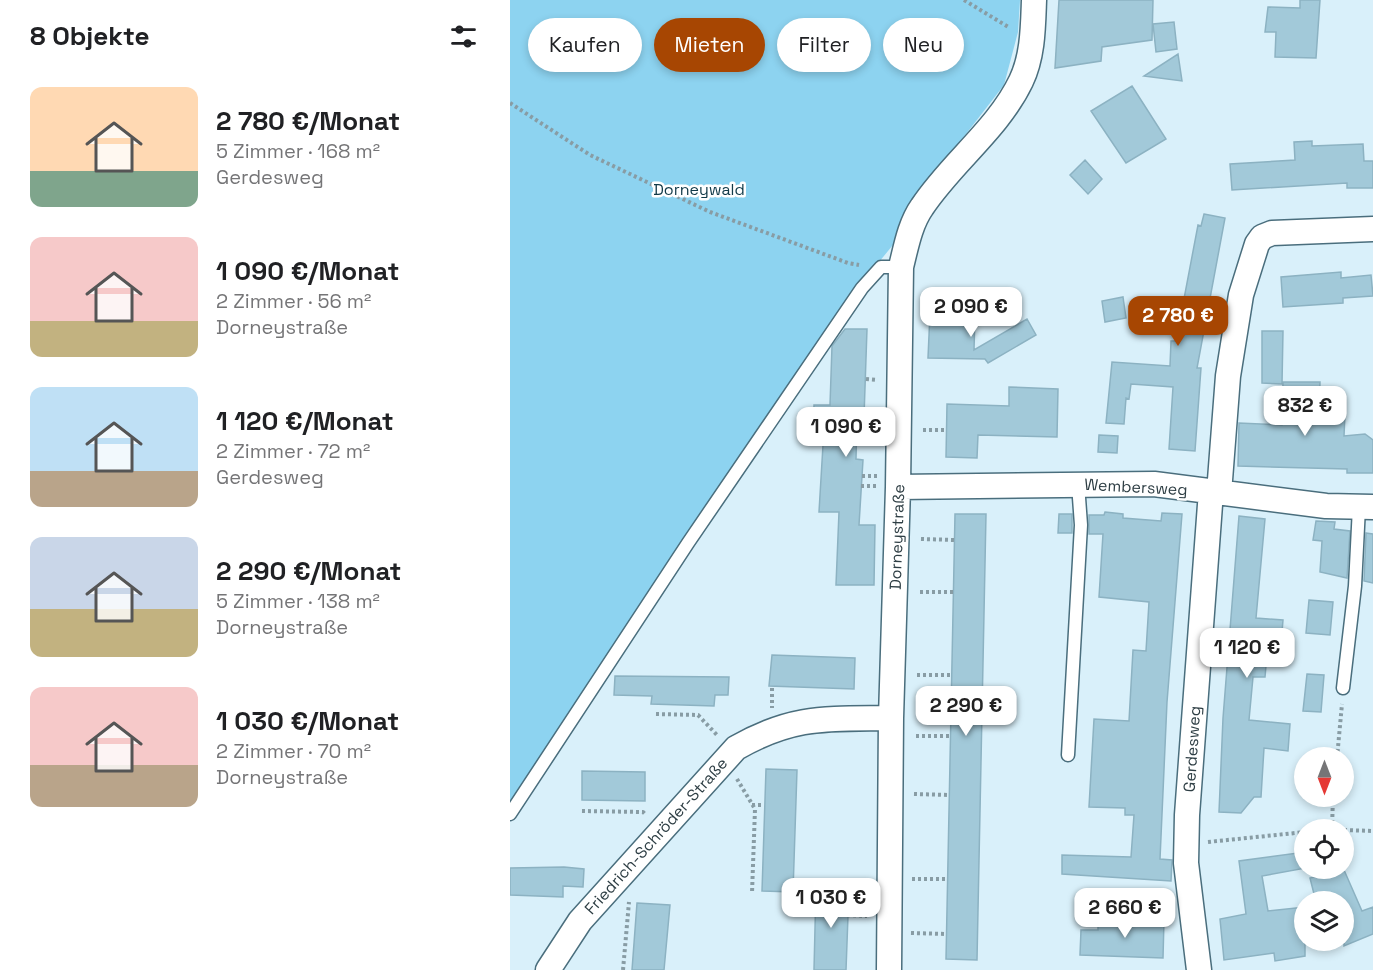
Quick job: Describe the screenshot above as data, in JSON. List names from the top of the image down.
{
  "streets": {
    "street": [
      "Wembersweg",
      "Dorneystraße",
      "Gerdesweg",
      "Friedrich-Schröder-Straße"
    ]
  },
  "crossings": [
    ["Wembersweg", "Dorneystraße"],
    ["Wembersweg", "Gerdesweg"],
    ["Dorneystraße", "Friedrich-Schröder-Straße"]
  ],
  "parks": ["Dorneywald"],
  "north": "bottom",
  "page": {
    "heading": "8 Objekte",
    "chip": [
      "Kaufen",
      "Mieten",
      "Filter",
      "Neu"
    ],
    "list": [
      {
        "name": "2 780 €/Monat",
        "note": "5 Zimmer · 168 m² · Gerdesweg"
      },
      {
        "name": "1 090 €/Monat",
        "note": "2 Zimmer · 56 m² · Dorneystraße"
      },
      {
        "name": "1 120 €/Monat",
        "note": "2 Zimmer · 72 m² · Gerdesweg"
      },
      {
        "name": "2 290 €/Monat",
        "note": "5 Zimmer · 138 m² · Dorneystraße"
      },
      {
        "name": "1 030 €/Monat",
        "note": "2 Zimmer · 70 m² · Dorneystraße"
      }
    ],
    "price": [
      "2 090 €",
      "2 780 €",
      "832 €",
      "1 090 €",
      "1 120 €",
      "2 290 €",
      "1 030 €",
      "2 660 €"
    ]
  }
}
